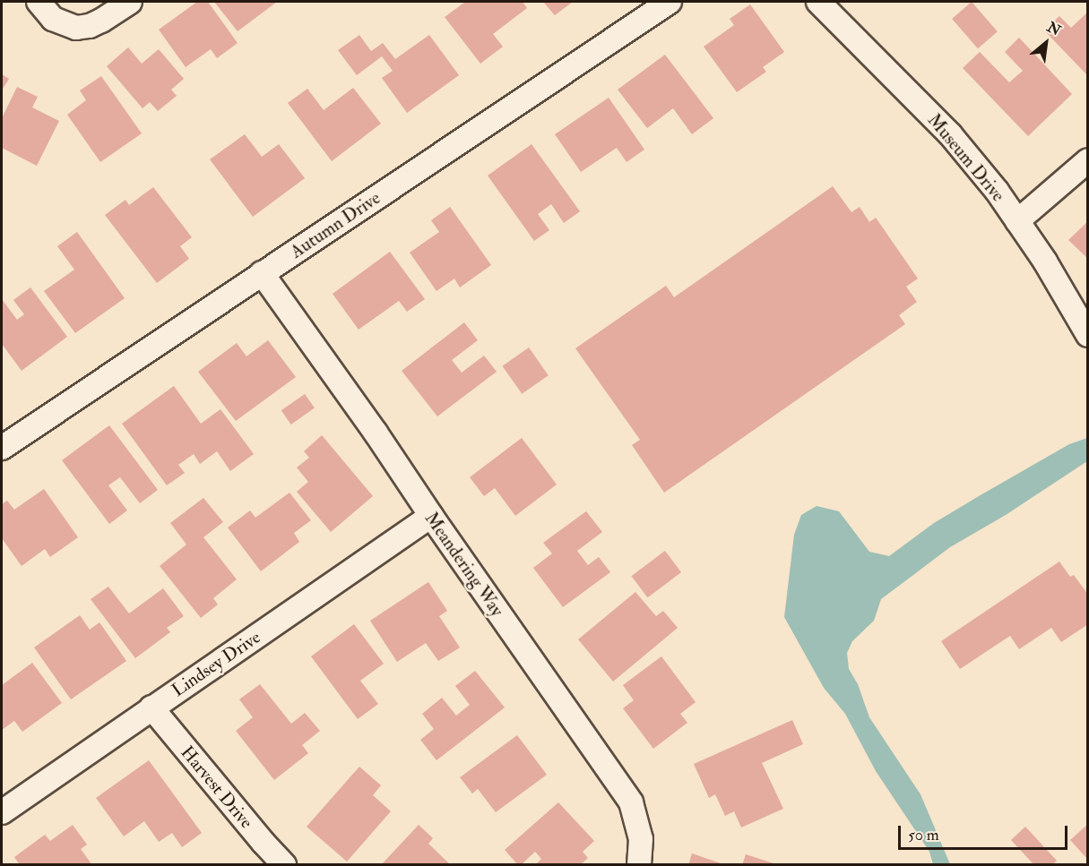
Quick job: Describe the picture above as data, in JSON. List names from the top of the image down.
{
  "streets": {
    "street": [
      "Museum Drive",
      "Autumn Drive",
      "Meandering Way",
      "Lindsey Drive",
      "Harvest Drive"
    ]
  },
  "crossings": [
    ["Autumn Drive", "Meandering Way"],
    ["Meandering Way", "Lindsey Drive"],
    ["Lindsey Drive", "Harvest Drive"]
  ],
  "scale_bar": "50 m",
  "north": "top right"
}
